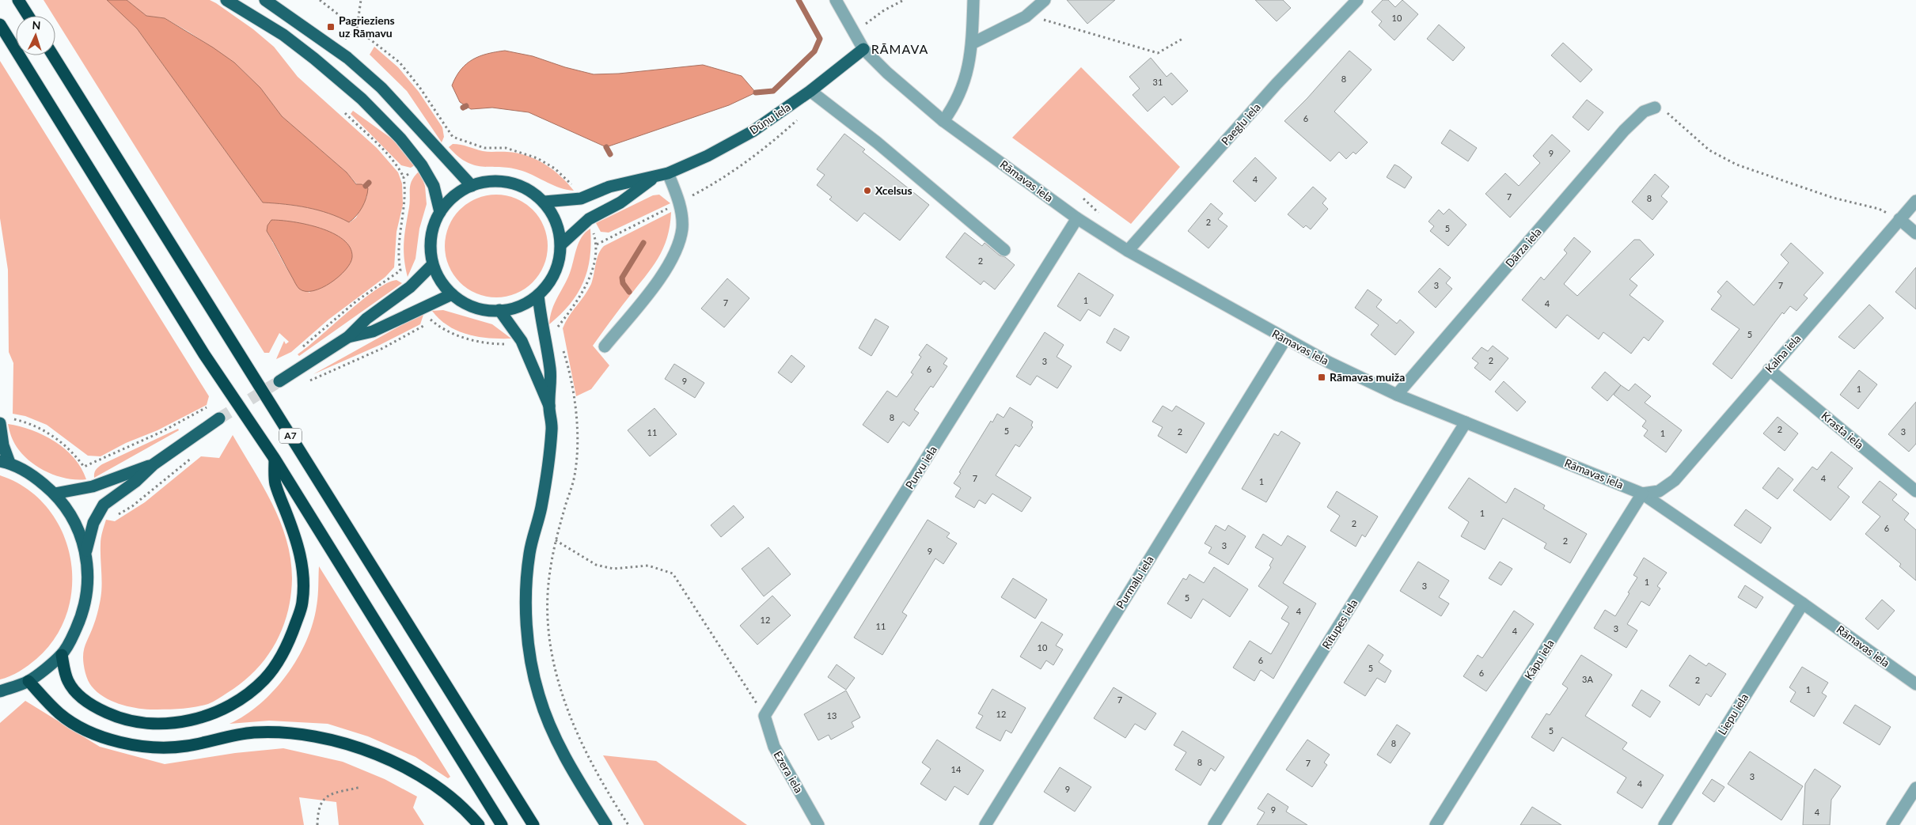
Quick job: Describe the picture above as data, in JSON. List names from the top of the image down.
{
  "streets": {
    "highway": ["A7"],
    "main road": ["Dūņu iela"],
    "street": [
      "Paegļu iela",
      "Rāmavas iela",
      "Dārza iela",
      "Kalna iela",
      "Krasta iela",
      "Purvu iela",
      "Purmaļu iela",
      "Rītupes iela",
      "Kāpu iela",
      "Liepu iela",
      "Ezera iela"
    ]
  },
  "crossings": [
    ["Dūņu iela", "Rāmavas iela"],
    ["Paegļu iela", "Rāmavas iela"],
    ["Rāmavas iela", "Dārza iela"],
    ["Rāmavas iela", "Kalna iela"],
    ["Rāmavas iela", "Purvu iela"],
    ["Rāmavas iela", "Purmaļu iela"],
    ["Rāmavas iela", "Rītupes iela"],
    ["Rāmavas iela", "Kāpu iela"],
    ["Rāmavas iela", "Liepu iela"],
    ["Kalna iela", "Krasta iela"],
    ["Kalna iela", "Kāpu iela"],
    ["Purvu iela", "Ezera iela"]
  ],
  "districts": ["RĀMAVA"],
  "places": {
    "transit": ["Pagrieziens uz Rāmavu", "Rāmavas muiža"],
    "other": ["Xcelsus"]
  },
  "house_numbers": [
    "10",
    "8",
    "31",
    "6",
    "9",
    "4",
    "7",
    "8",
    "2",
    "5",
    "2",
    "3",
    "7",
    "1",
    "7",
    "4",
    "5",
    "2",
    "3",
    "6",
    "9",
    "1",
    "8",
    "2",
    "5",
    "2",
    "3",
    "11",
    "1",
    "7",
    "4",
    "1",
    "1",
    "2",
    "6",
    "2",
    "3",
    "9",
    "1",
    "3",
    "5",
    "4",
    "12",
    "11",
    "3",
    "4",
    "10",
    "6",
    "5",
    "6",
    "3A",
    "2",
    "1",
    "7",
    "12",
    "13",
    "5",
    "8",
    "8",
    "7",
    "14",
    "3",
    "4",
    "9",
    "9",
    "4"
  ],
  "north": "top"
}
